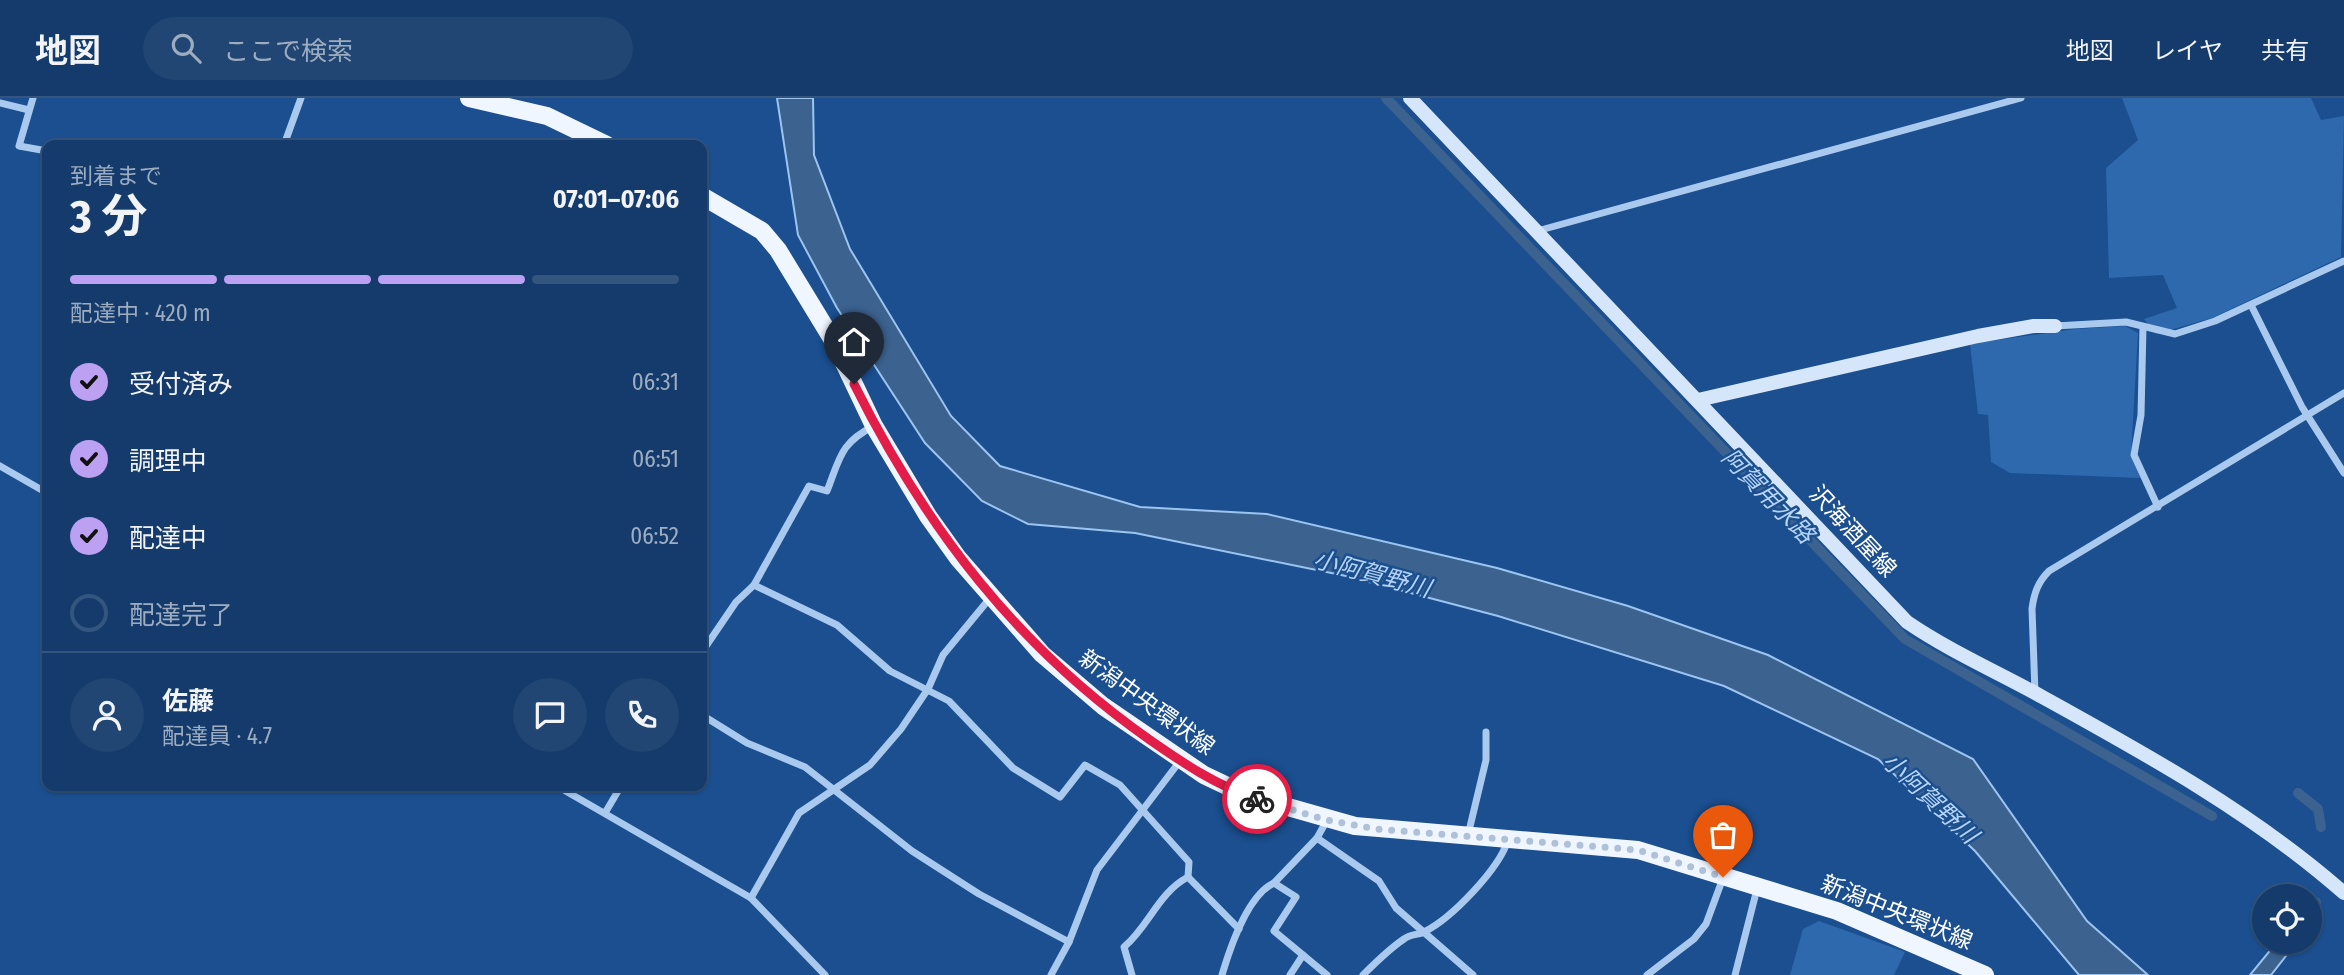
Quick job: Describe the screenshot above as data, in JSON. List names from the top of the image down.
{
  "streets": {
    "main road": ["沢海酒屋線", "新潟中央環状線"]
  },
  "water": ["阿賀用水路", "小阿賀野川"],
  "page": {
    "header": "地図",
    "search": "ここで検索",
    "nav": ["地図", "レイヤ", "共有"],
    "heading": ["3 分", "到着まで", "07:01–07:06"],
    "panel": ["佐藤", "配達員 · 4.7"],
    "bar": "配達中 · 420 m",
    "list": [
      ["受付済み", "06:31"],
      ["調理中", "06:51"],
      ["配達中", "06:52"],
      "配達完了"
    ]
  }
}
